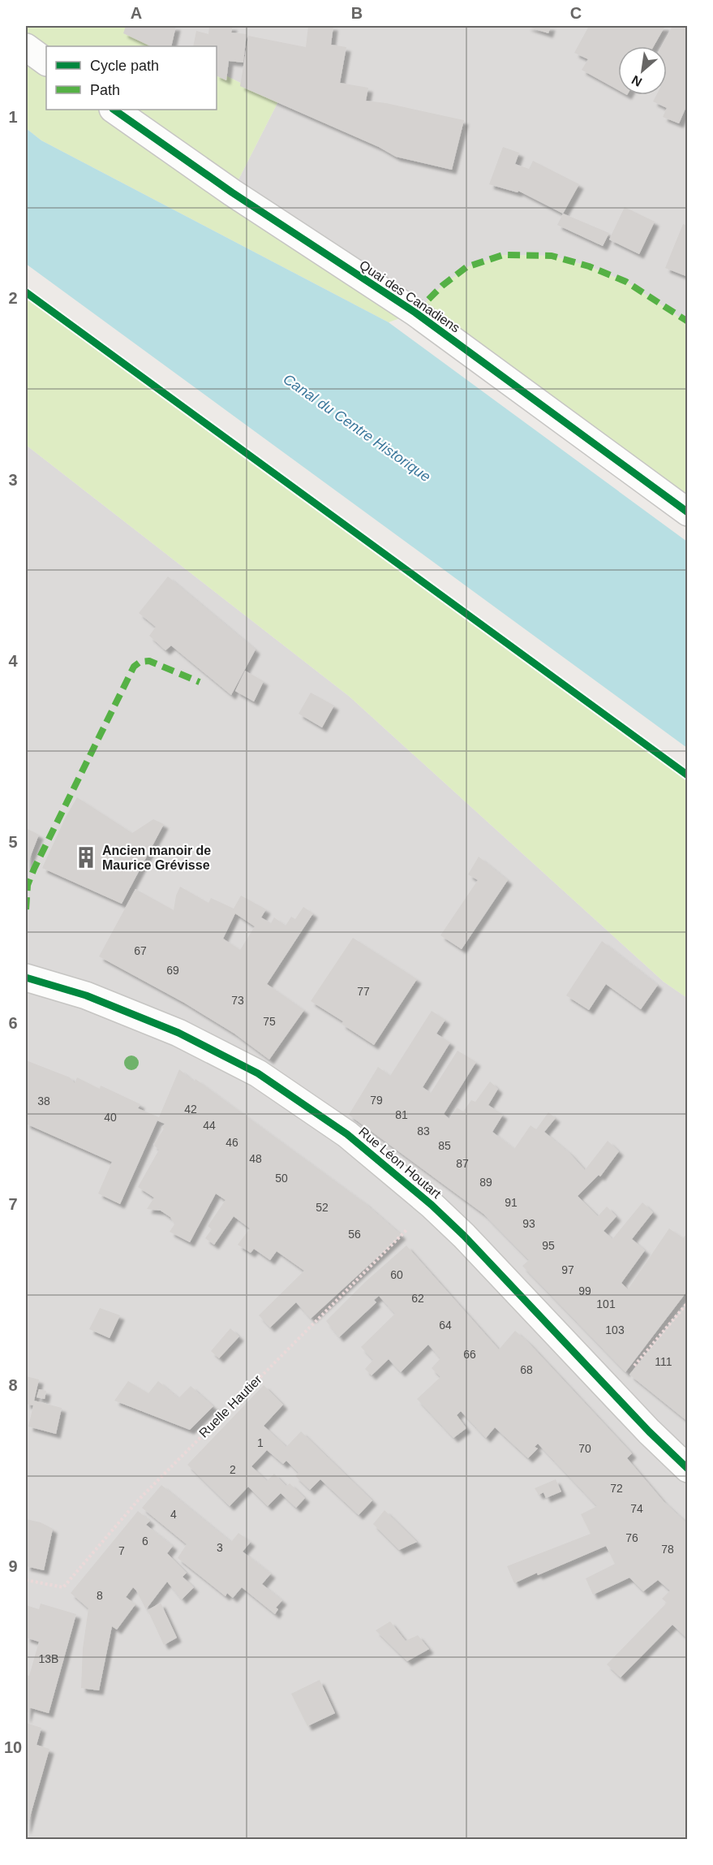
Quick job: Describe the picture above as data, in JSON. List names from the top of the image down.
{
  "streets": {
    "street": ["Quai des Canadiens", "Rue Léon Houtart"],
    "path": ["Ruelle Hautier"]
  },
  "crossings": [
    ["Rue Léon Houtart", "Ruelle Hautier"]
  ],
  "water": ["Canal du Centre Historique"],
  "places": {
    "building": ["Ancien manoir de Maurice Grévisse"]
  },
  "house_numbers": [
    "67",
    "69",
    "77",
    "73",
    "75",
    "79",
    "38",
    "42",
    "81",
    "40",
    "44",
    "83",
    "46",
    "85",
    "48",
    "87",
    "50",
    "89",
    "91",
    "52",
    "93",
    "56",
    "95",
    "97",
    "60",
    "99",
    "62",
    "101",
    "64",
    "103",
    "66",
    "111",
    "68",
    "1",
    "70",
    "2",
    "72",
    "74",
    "4",
    "76",
    "6",
    "3",
    "78",
    "7",
    "8",
    "13B"
  ],
  "legend": ["Cycle path", "Path"],
  "north": "bottom left",
  "grid": {
    "columns": ["A", "B", "C"],
    "rows": [
      "1",
      "2",
      "3",
      "4",
      "5",
      "6",
      "7",
      "8",
      "9",
      "10"
    ]
  }
}
